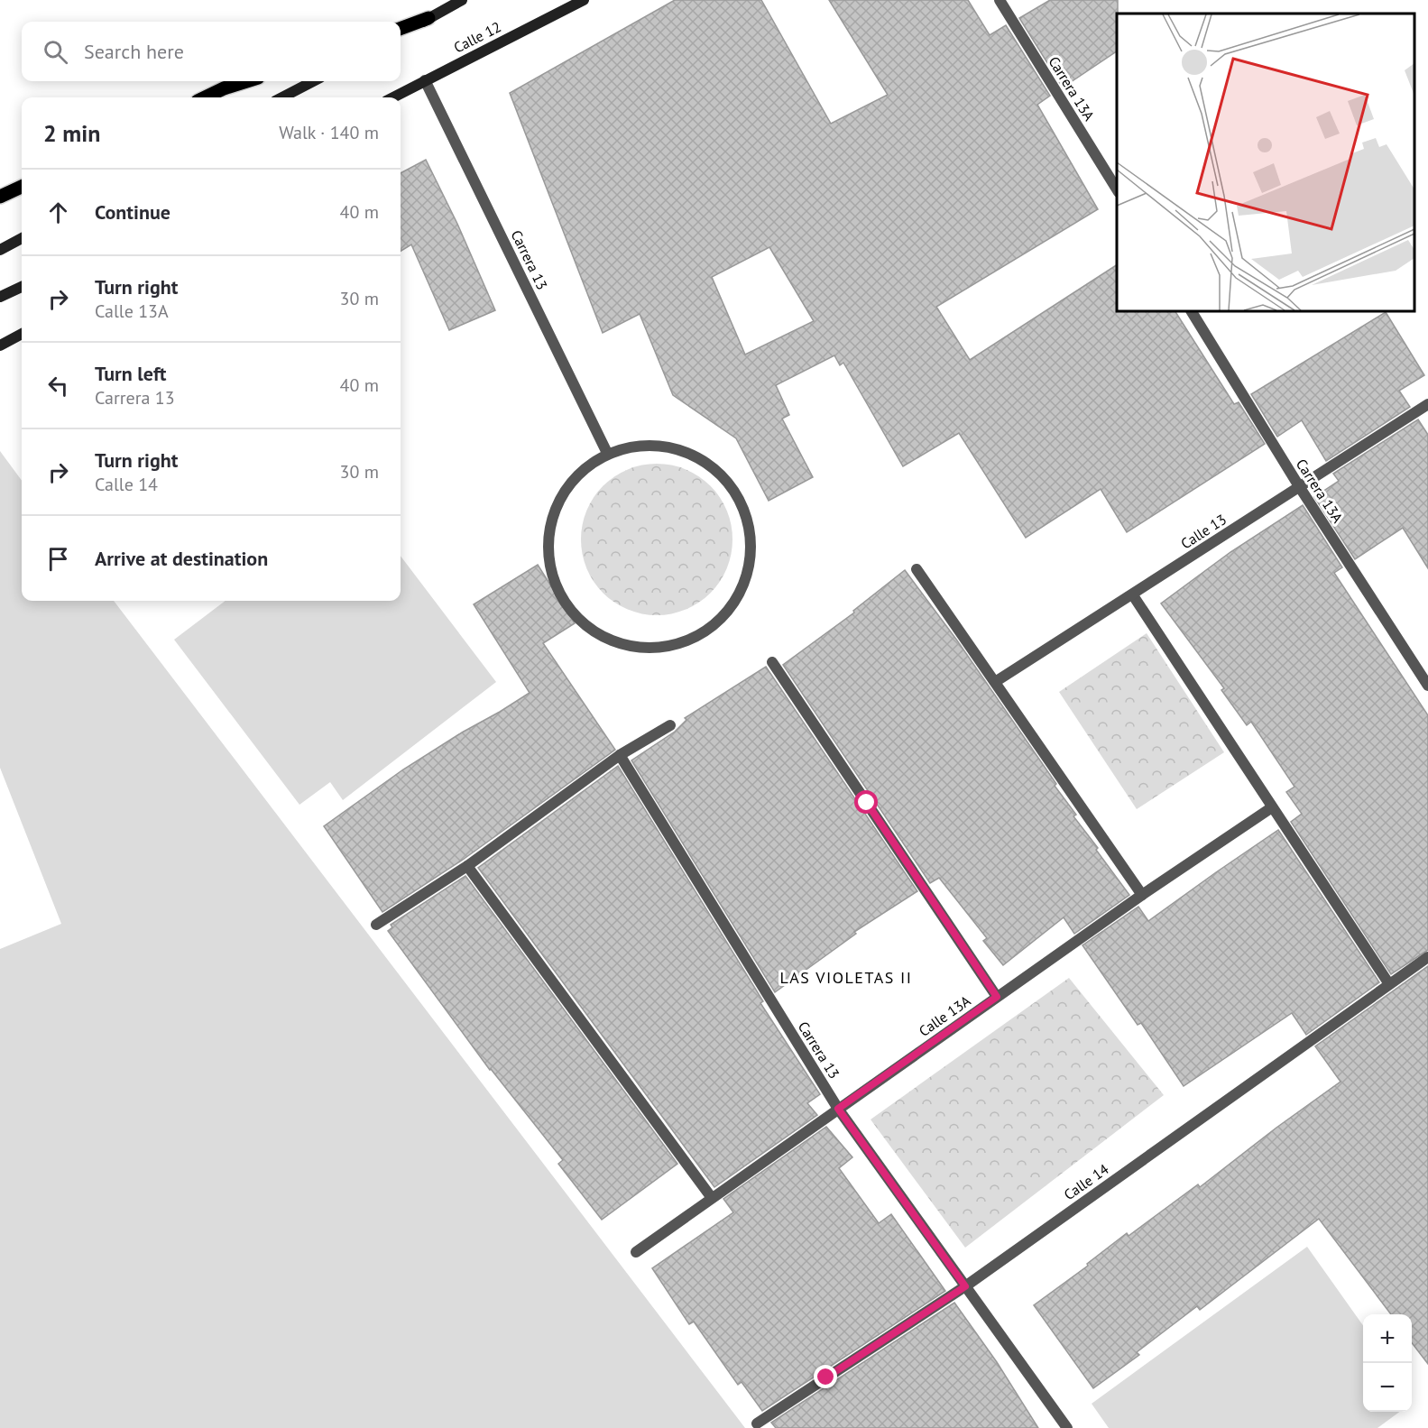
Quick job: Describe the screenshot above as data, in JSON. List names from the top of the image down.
{
  "streets": {
    "main road": ["Calle 12"],
    "street": [
      "Carrera 13A",
      "Carrera 13",
      "Calle 13",
      "Calle 13A",
      "Calle 14"
    ]
  },
  "crossings": [
    ["Calle 12", "Carrera 13"],
    ["Carrera 13A", "Calle 13"],
    ["Carrera 13", "Calle 13A"],
    ["Carrera 13", "Calle 14"]
  ],
  "districts": ["LAS VIOLETAS II"],
  "page": {
    "search": "Search here",
    "heading": ["2 min", "Walk · 140 m"],
    "list": [
      ["Continue", "40 m"],
      ["Turn right", "Calle 13A", "30 m"],
      ["Turn left", "Carrera 13", "40 m"],
      ["Turn right", "Calle 14", "30 m"],
      "Arrive at destination"
    ],
    "map_buttons": ["+", "−"]
  }
}
